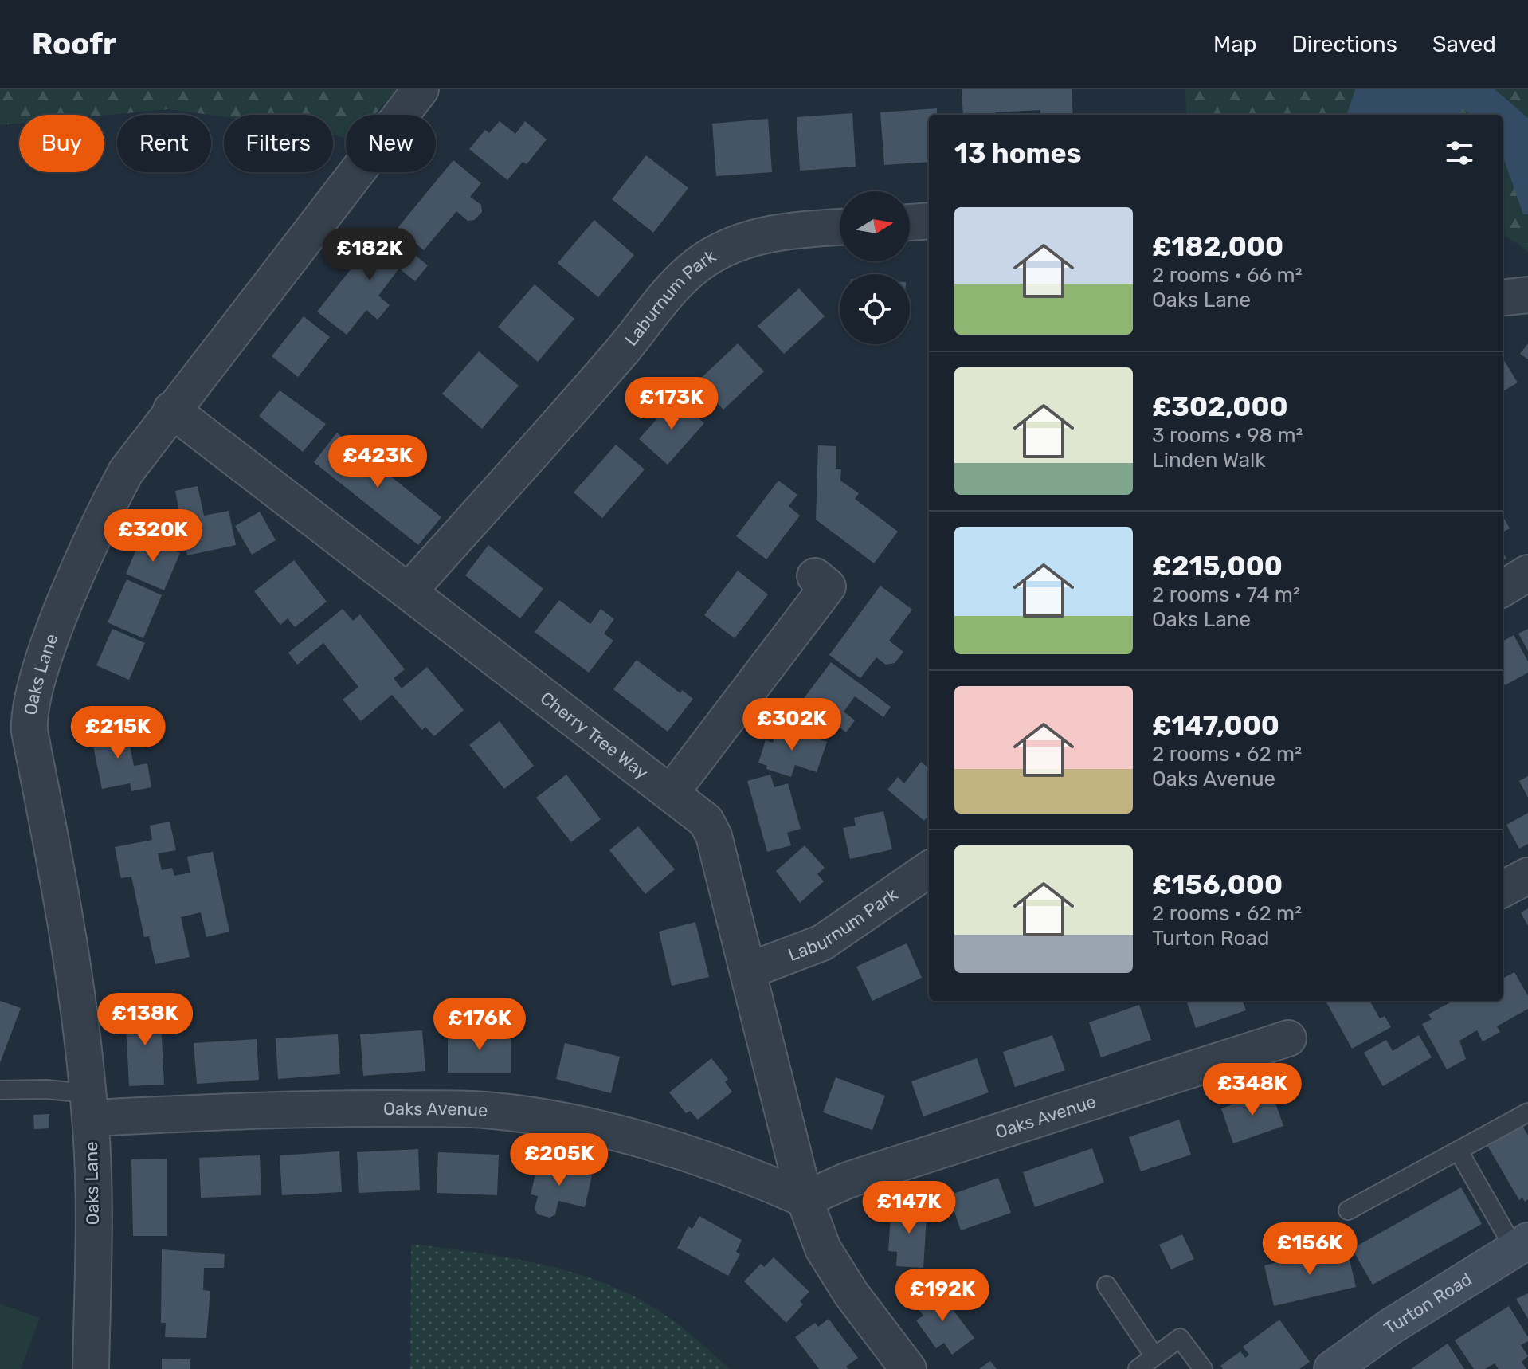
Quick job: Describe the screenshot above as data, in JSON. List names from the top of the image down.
{
  "streets": {
    "main road": ["Turton Road"],
    "street": [
      "Laburnum Park",
      "Oaks Lane",
      "Cherry Tree Way",
      "Oaks Avenue"
    ]
  },
  "crossings": [
    ["Laburnum Park", "Cherry Tree Way"],
    ["Oaks Lane", "Cherry Tree Way"],
    ["Oaks Lane", "Oaks Avenue"],
    ["Cherry Tree Way", "Oaks Avenue"]
  ],
  "north": "right",
  "page": {
    "header": "Roofr",
    "nav": ["Map", "Directions", "Saved"],
    "chip": [
      "Buy",
      "Rent",
      "Filters",
      "New"
    ],
    "heading": "13 homes",
    "list": [
      {
        "name": "£182,000",
        "note": "2 rooms · 66 m² · Oaks Lane"
      },
      {
        "name": "£302,000",
        "note": "3 rooms · 98 m² · Linden Walk"
      },
      {
        "name": "£215,000",
        "note": "2 rooms · 74 m² · Oaks Lane"
      },
      {
        "name": "£147,000",
        "note": "2 rooms · 62 m² · Oaks Avenue"
      },
      {
        "name": "£156,000",
        "note": "2 rooms · 62 m² · Turton Road"
      }
    ],
    "price": [
      "£182K",
      "£173K",
      "£423K",
      "£320K",
      "£302K",
      "£215K",
      "£138K",
      "£176K",
      "£348K",
      "£205K",
      "£147K",
      "£156K",
      "£192K"
    ]
  }
}
